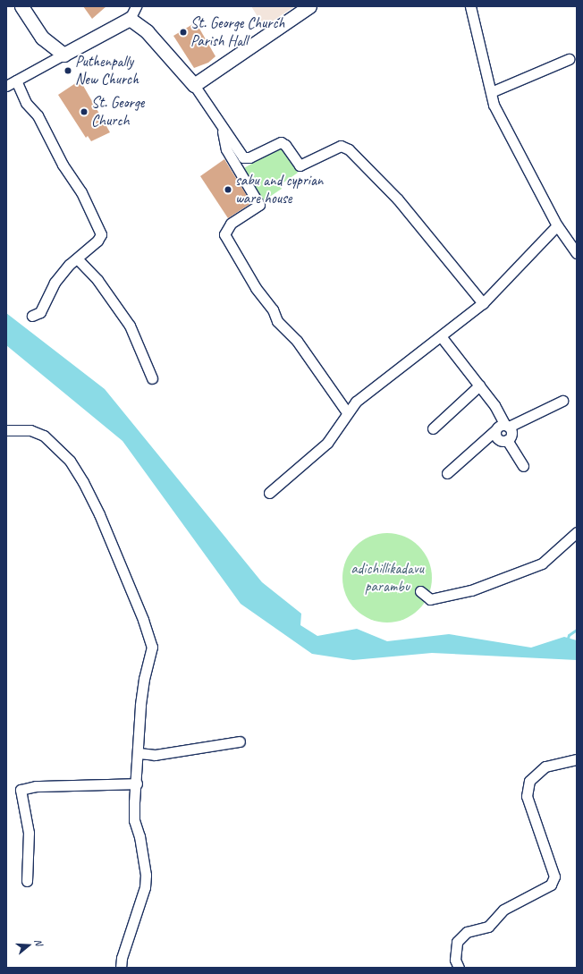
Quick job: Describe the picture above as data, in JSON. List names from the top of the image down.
{
  "parks": ["adichillikadavu parambu"],
  "places": [
    "St. George Church Parish Hall",
    "Puthenpally New Church",
    "St. George Church",
    "sabu and cyprian ware house"
  ],
  "north": "right"
}
